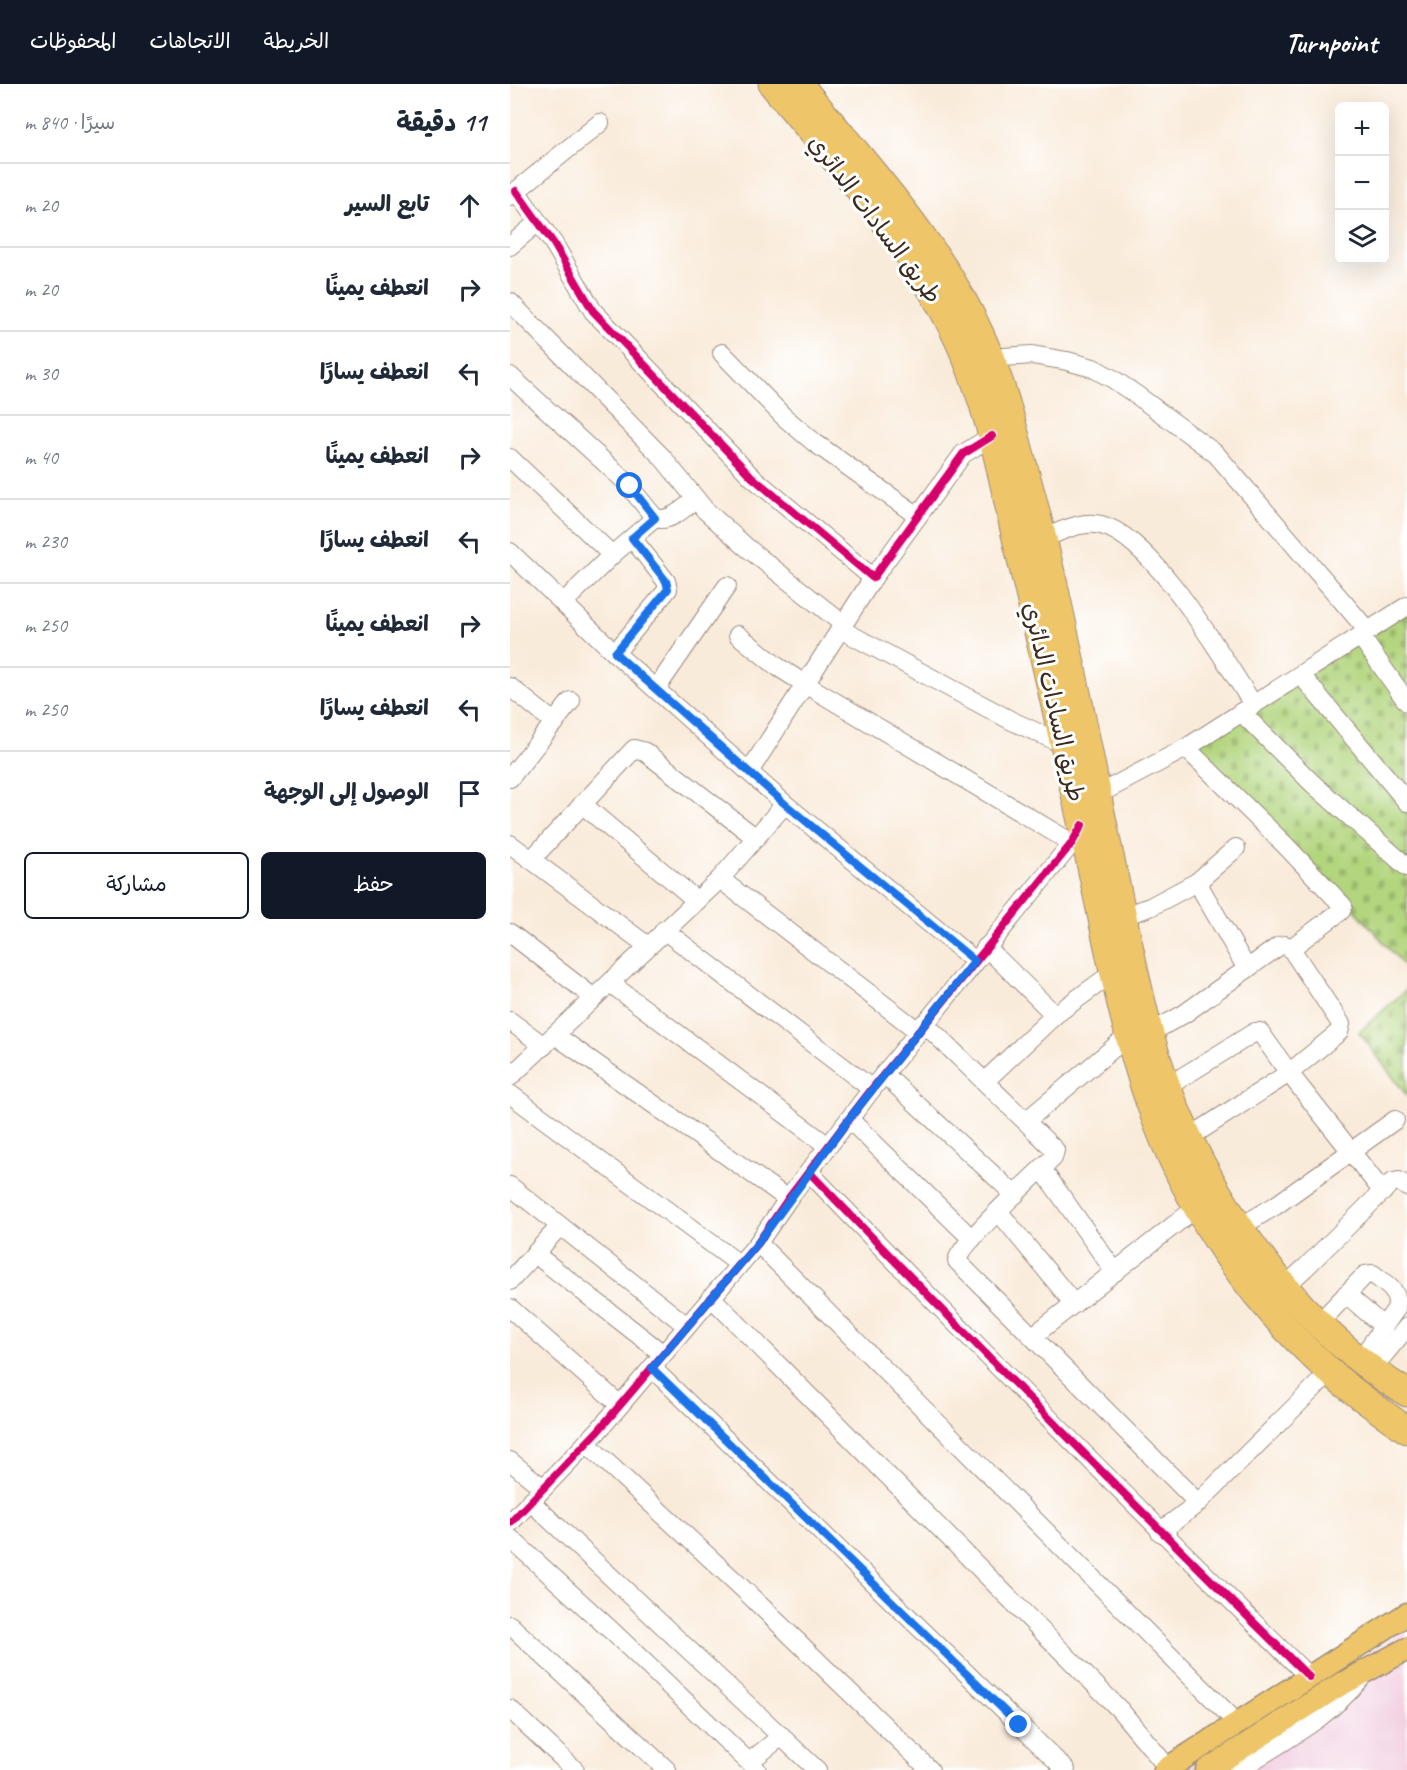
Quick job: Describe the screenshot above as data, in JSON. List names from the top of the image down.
{
  "streets": {
    "highway": ["طريق السادات الدائري"]
  },
  "page": {
    "header": "Turnpoint",
    "nav": ["الخريطة", "الاتجاهات", "المحفوظات"],
    "heading": ["11 دقيقة", "سيرًا · 840 m"],
    "map_buttons": ["+", "−"],
    "list": [
      ["تابع السير", "20 m"],
      ["انعطف يمينًا", "20 m"],
      ["انعطف يسارًا", "30 m"],
      ["انعطف يمينًا", "40 m"],
      ["انعطف يسارًا", "230 m"],
      ["انعطف يمينًا", "250 m"],
      ["انعطف يسارًا", "250 m"],
      "الوصول إلى الوجهة"
    ],
    "buttons": ["حفظ", "مشاركة"]
  }
}
